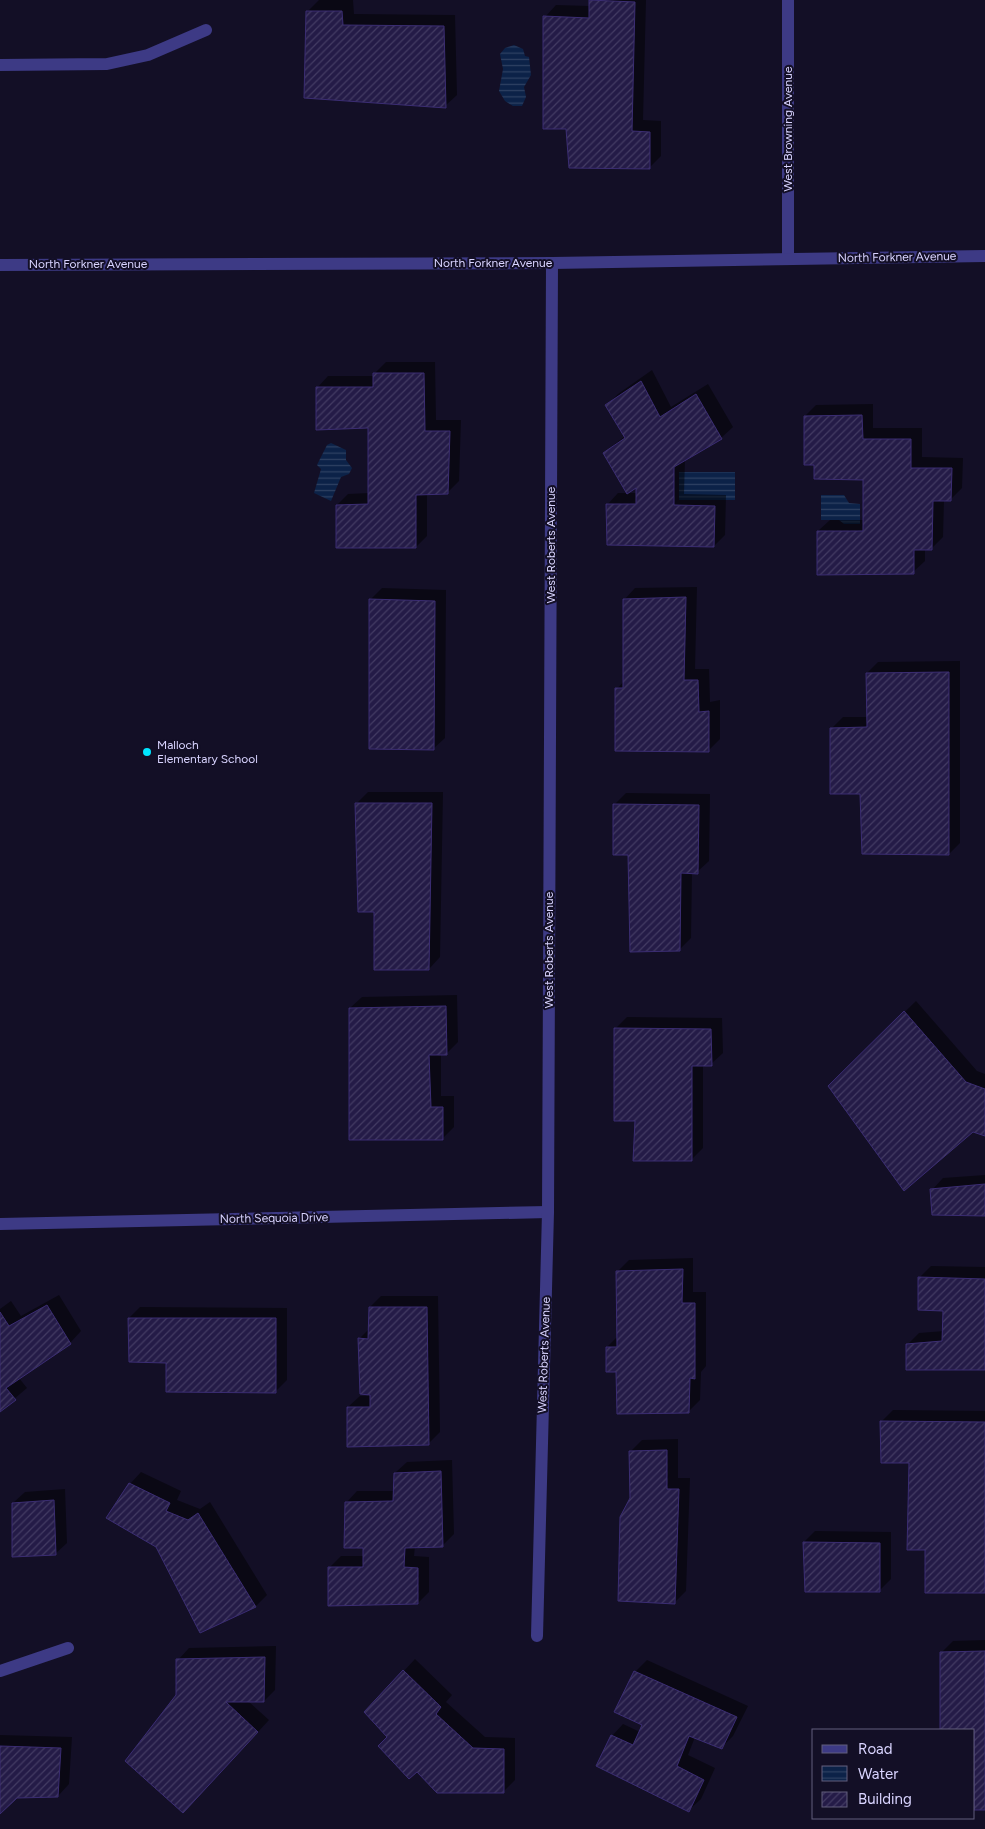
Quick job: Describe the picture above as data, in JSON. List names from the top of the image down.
{
  "streets": {
    "street": [
      "West Browning Avenue",
      "North Forkner Avenue",
      "West Roberts Avenue",
      "North Sequoia Drive"
    ]
  },
  "crossings": [
    ["West Browning Avenue", "North Forkner Avenue"],
    ["North Forkner Avenue", "West Roberts Avenue"],
    ["West Roberts Avenue", "North Sequoia Drive"]
  ],
  "places": ["Malloch Elementary School"],
  "legend": ["Road", "Water", "Building"]
}
